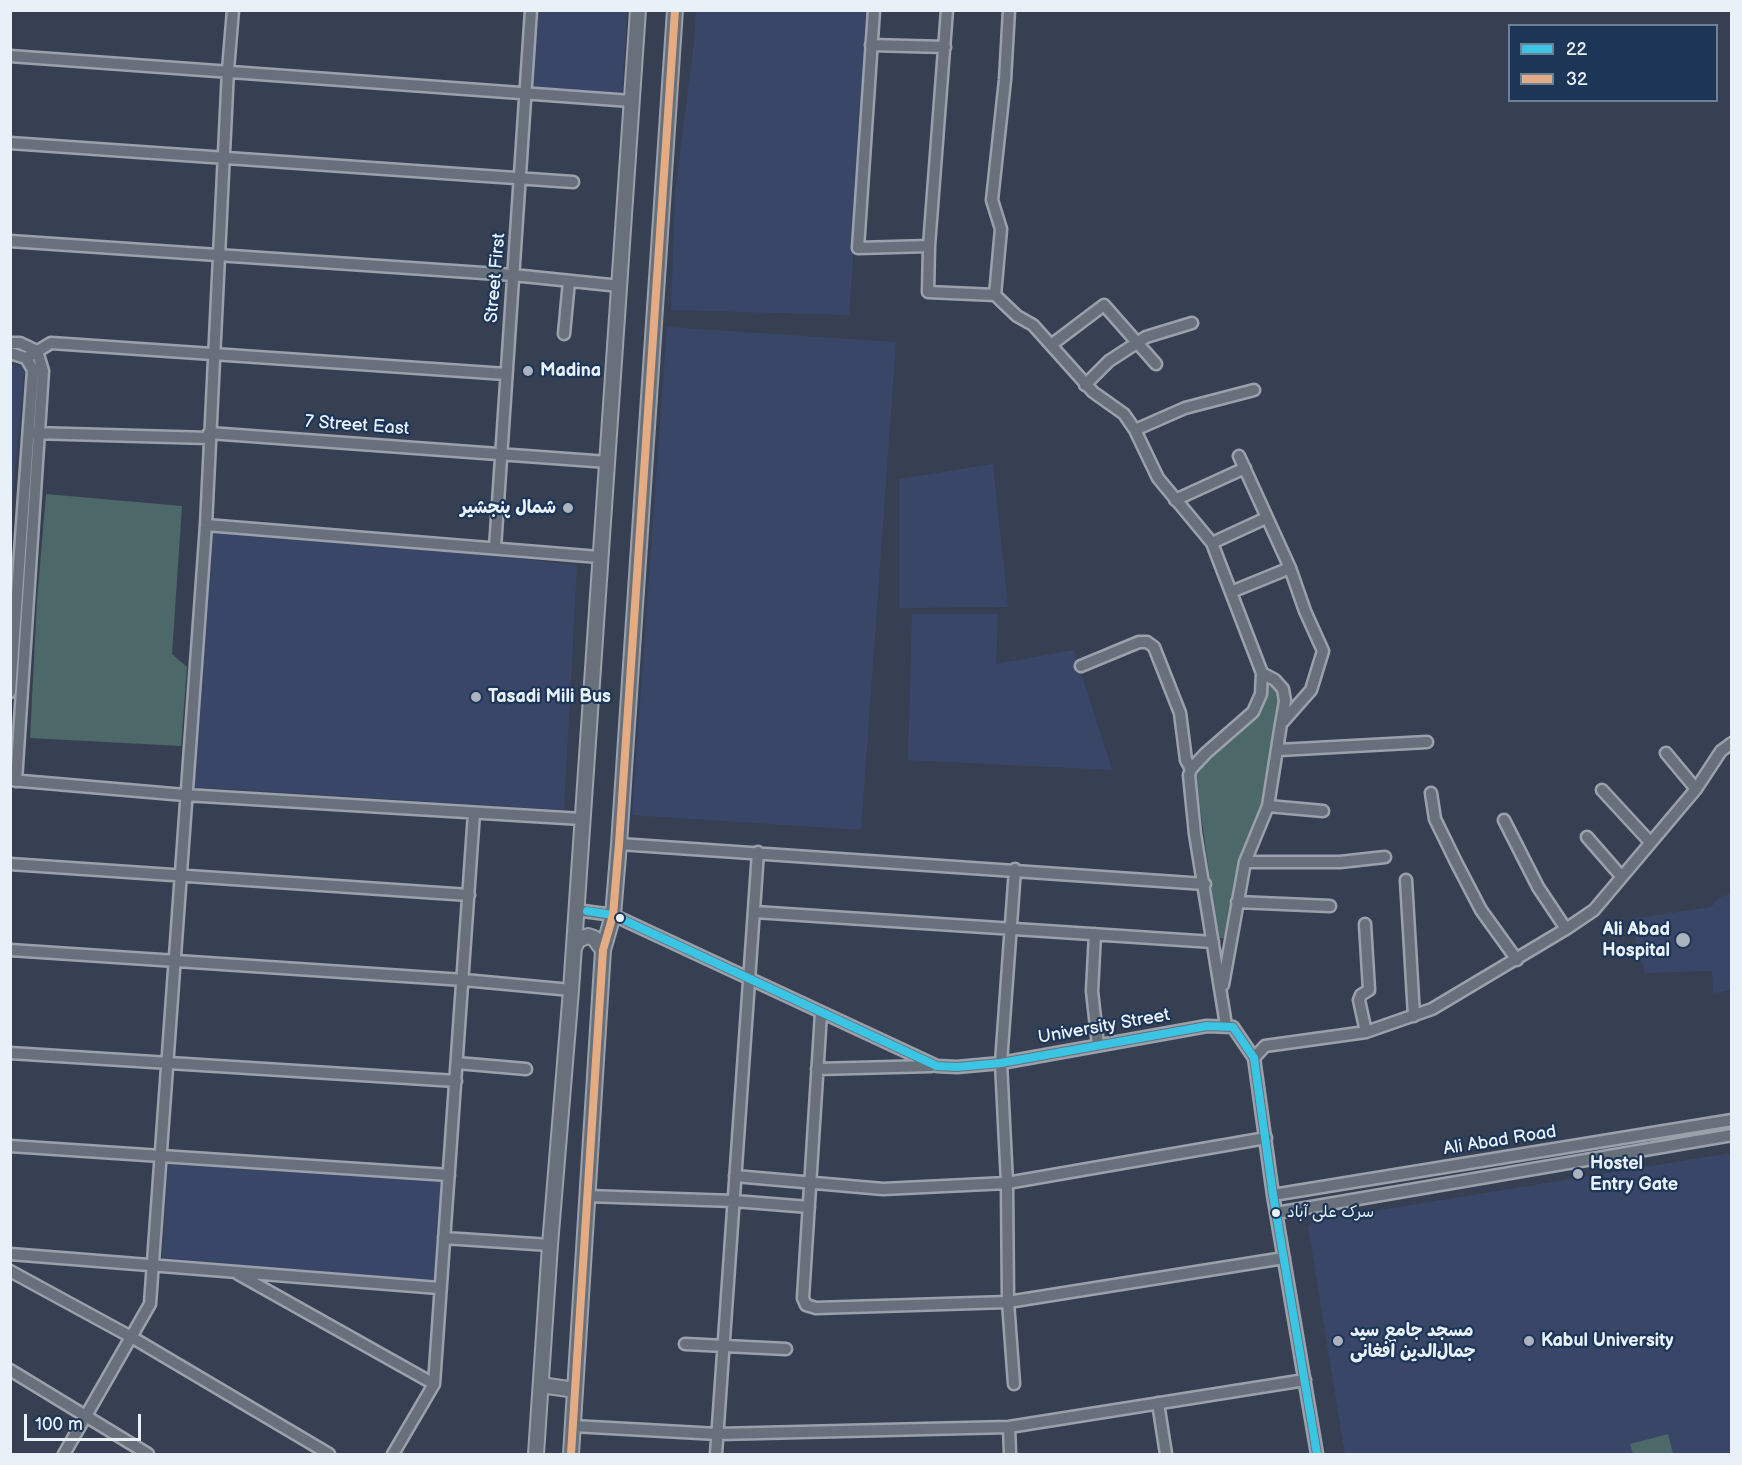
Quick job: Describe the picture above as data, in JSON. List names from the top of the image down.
{
  "streets": {
    "street": [
      "Street First",
      "7 Street East",
      "University Street",
      "Ali Abad Road"
    ]
  },
  "crossings": [
    ["Street First", "7 Street East"]
  ],
  "places": [
    "Madina",
    "شمال پنجشیر",
    "Tasadi Mili Bus",
    "Ali Abad Hospital",
    "Hostel Entry Gate",
    "سرک علی آباد",
    "مسجد جامع سید جمال‌الدین افغانی",
    "Kabul University"
  ],
  "lines": ["transit line 32", "transit line 22"],
  "legend": ["22", "32"],
  "scale_bar": "100 m"
}
